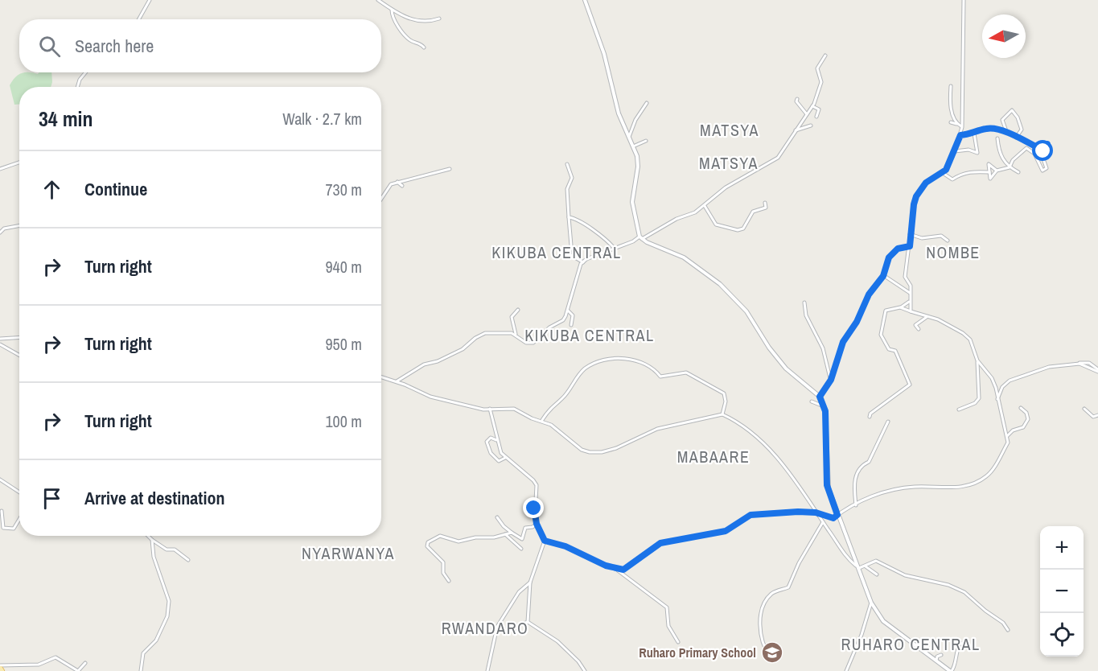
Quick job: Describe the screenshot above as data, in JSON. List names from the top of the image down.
{
  "districts": [
    "MATSYA",
    "MATSYA",
    "KIKUBA CENTRAL",
    "NOMBE",
    "KIKUBA CENTRAL",
    "MABAARE",
    "NYARWANYA",
    "RWANDARO",
    "RUHARO CENTRAL"
  ],
  "places": {
    "school or university": ["Ruharo Primary School"]
  },
  "north": "left",
  "page": {
    "search": "Search here",
    "heading": ["34 min", "Walk · 2.7 km"],
    "list": [
      ["Continue", "730 m"],
      ["Turn right", "940 m"],
      ["Turn right", "950 m"],
      ["Turn right", "100 m"],
      "Arrive at destination"
    ],
    "map_buttons": ["+", "−"]
  }
}
